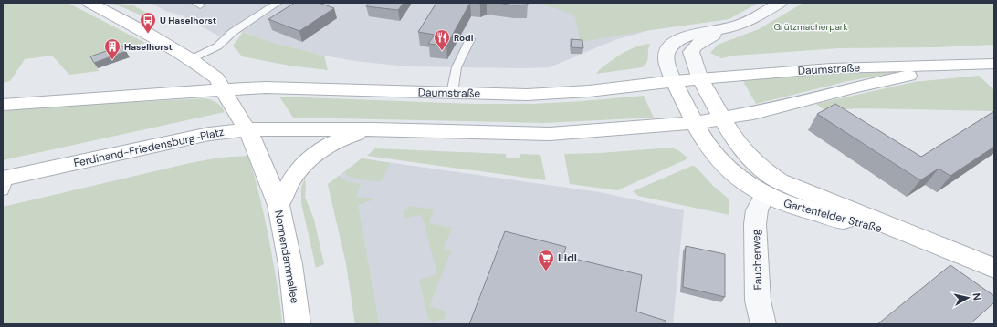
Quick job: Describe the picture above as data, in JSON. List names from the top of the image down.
{
  "streets": {
    "main road": [
      "Daumstraße",
      "Ferdinand-Friedensburg-Platz",
      "Gartenfelder Straße",
      "Nonnendammallee"
    ],
    "street": ["Faucherweg"]
  },
  "crossings": [
    ["Daumstraße", "Ferdinand-Friedensburg-Platz"],
    ["Daumstraße", "Gartenfelder Straße"],
    ["Daumstraße", "Nonnendammallee"],
    ["Ferdinand-Friedensburg-Platz", "Nonnendammallee"],
    ["Gartenfelder Straße", "Faucherweg"]
  ],
  "parks": ["Grützmacherpark"],
  "places": {
    "bus stop": ["U Haselhorst"],
    "restaurant": ["Rodi"],
    "building": ["Haselhorst"],
    "supermarket": ["Lidl"]
  },
  "north": "right"
}
